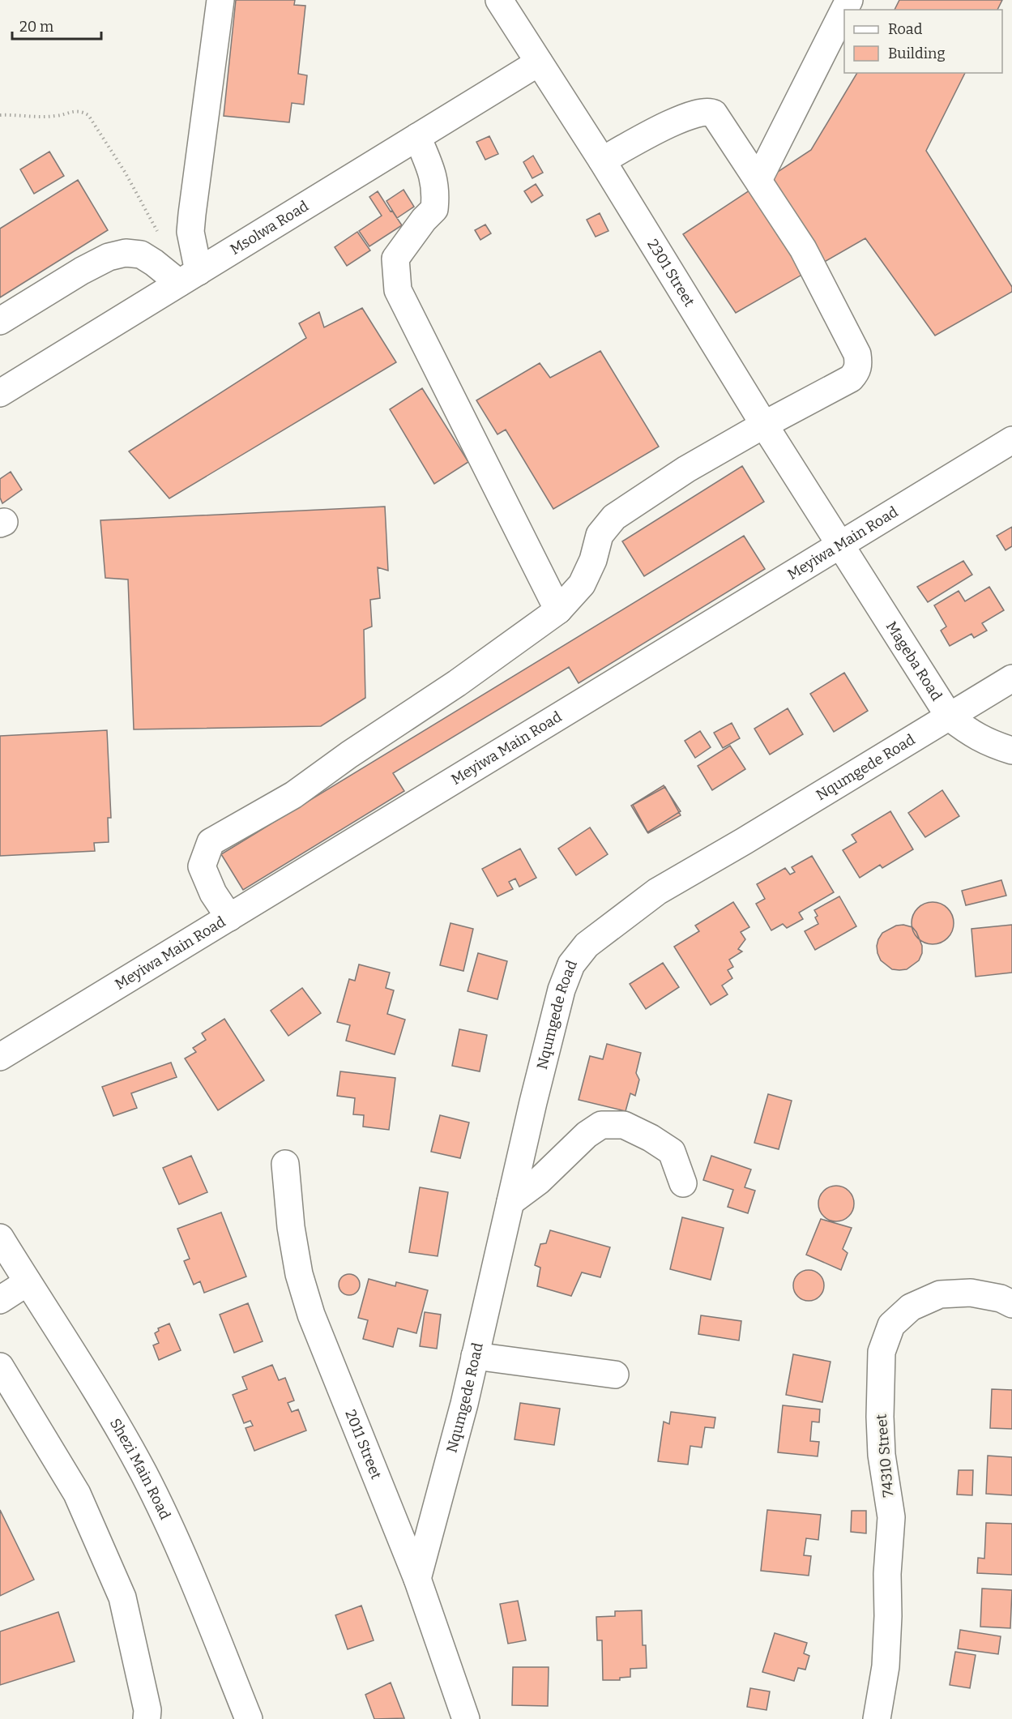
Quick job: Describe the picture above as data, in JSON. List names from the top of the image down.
{
  "streets": {
    "street": [
      "Msolwa Road",
      "2301 Street",
      "Meyiwa Main Road",
      "Mageba Road",
      "Nqumgede Road",
      "2011 Street",
      "74310 Street",
      "Shezi Main Road"
    ]
  },
  "crossings": [
    ["Msolwa Road", "2301 Street"],
    ["2301 Street", "Meyiwa Main Road"],
    ["2301 Street", "Mageba Road"],
    ["Meyiwa Main Road", "Mageba Road"],
    ["Mageba Road", "Nqumgede Road"],
    ["Nqumgede Road", "2011 Street"]
  ],
  "legend": ["Road", "Building"],
  "scale_bar": "20 m"
}
